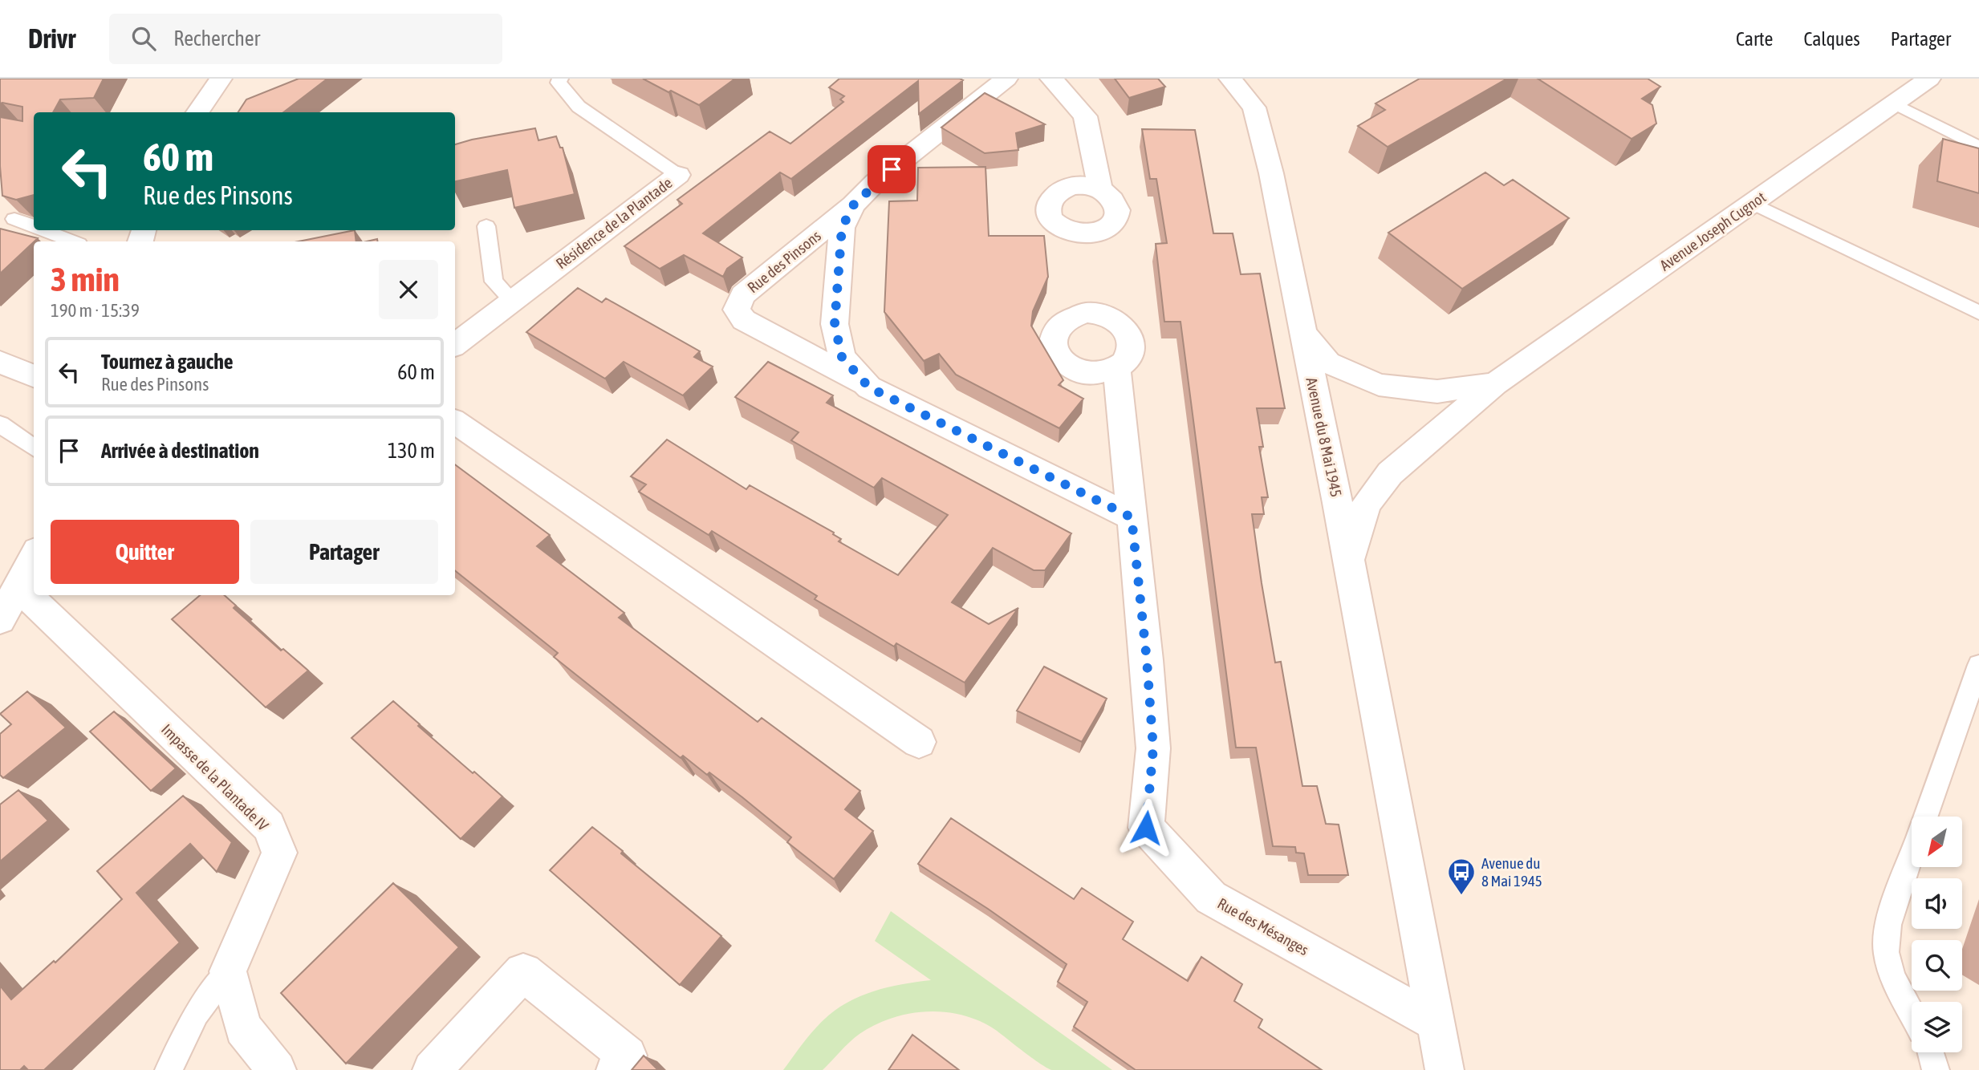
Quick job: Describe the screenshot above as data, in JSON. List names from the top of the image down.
{
  "streets": {
    "street": [
      "Résidence de la Plantade",
      "Avenue Joseph Cugnot",
      "Rue des Pinsons",
      "Avenue du 8 Mai 1945",
      "Impasse de la Plantade IV",
      "Rue des Mésanges"
    ]
  },
  "crossings": [
    ["Avenue Joseph Cugnot", "Avenue du 8 Mai 1945"],
    ["Rue des Pinsons", "Rue des Mésanges"],
    ["Avenue du 8 Mai 1945", "Rue des Mésanges"]
  ],
  "places": {
    "bus stop": ["Avenue du 8 Mai 1945"]
  },
  "north": "bottom left",
  "page": {
    "header": "Drivr",
    "search": "Rechercher",
    "nav": ["Carte", "Calques", "Partager"],
    "turn": ["60 m", "Rue des Pinsons"],
    "heading": ["3 min", "190 m · 15:39"],
    "list": [
      {
        "name": "Tournez à gauche",
        "note": "Rue des Pinsons",
        "value": "60 m"
      },
      {
        "name": "Arrivée à destination",
        "value": "130 m"
      }
    ],
    "buttons": ["Quitter", "Partager"]
  }
}
